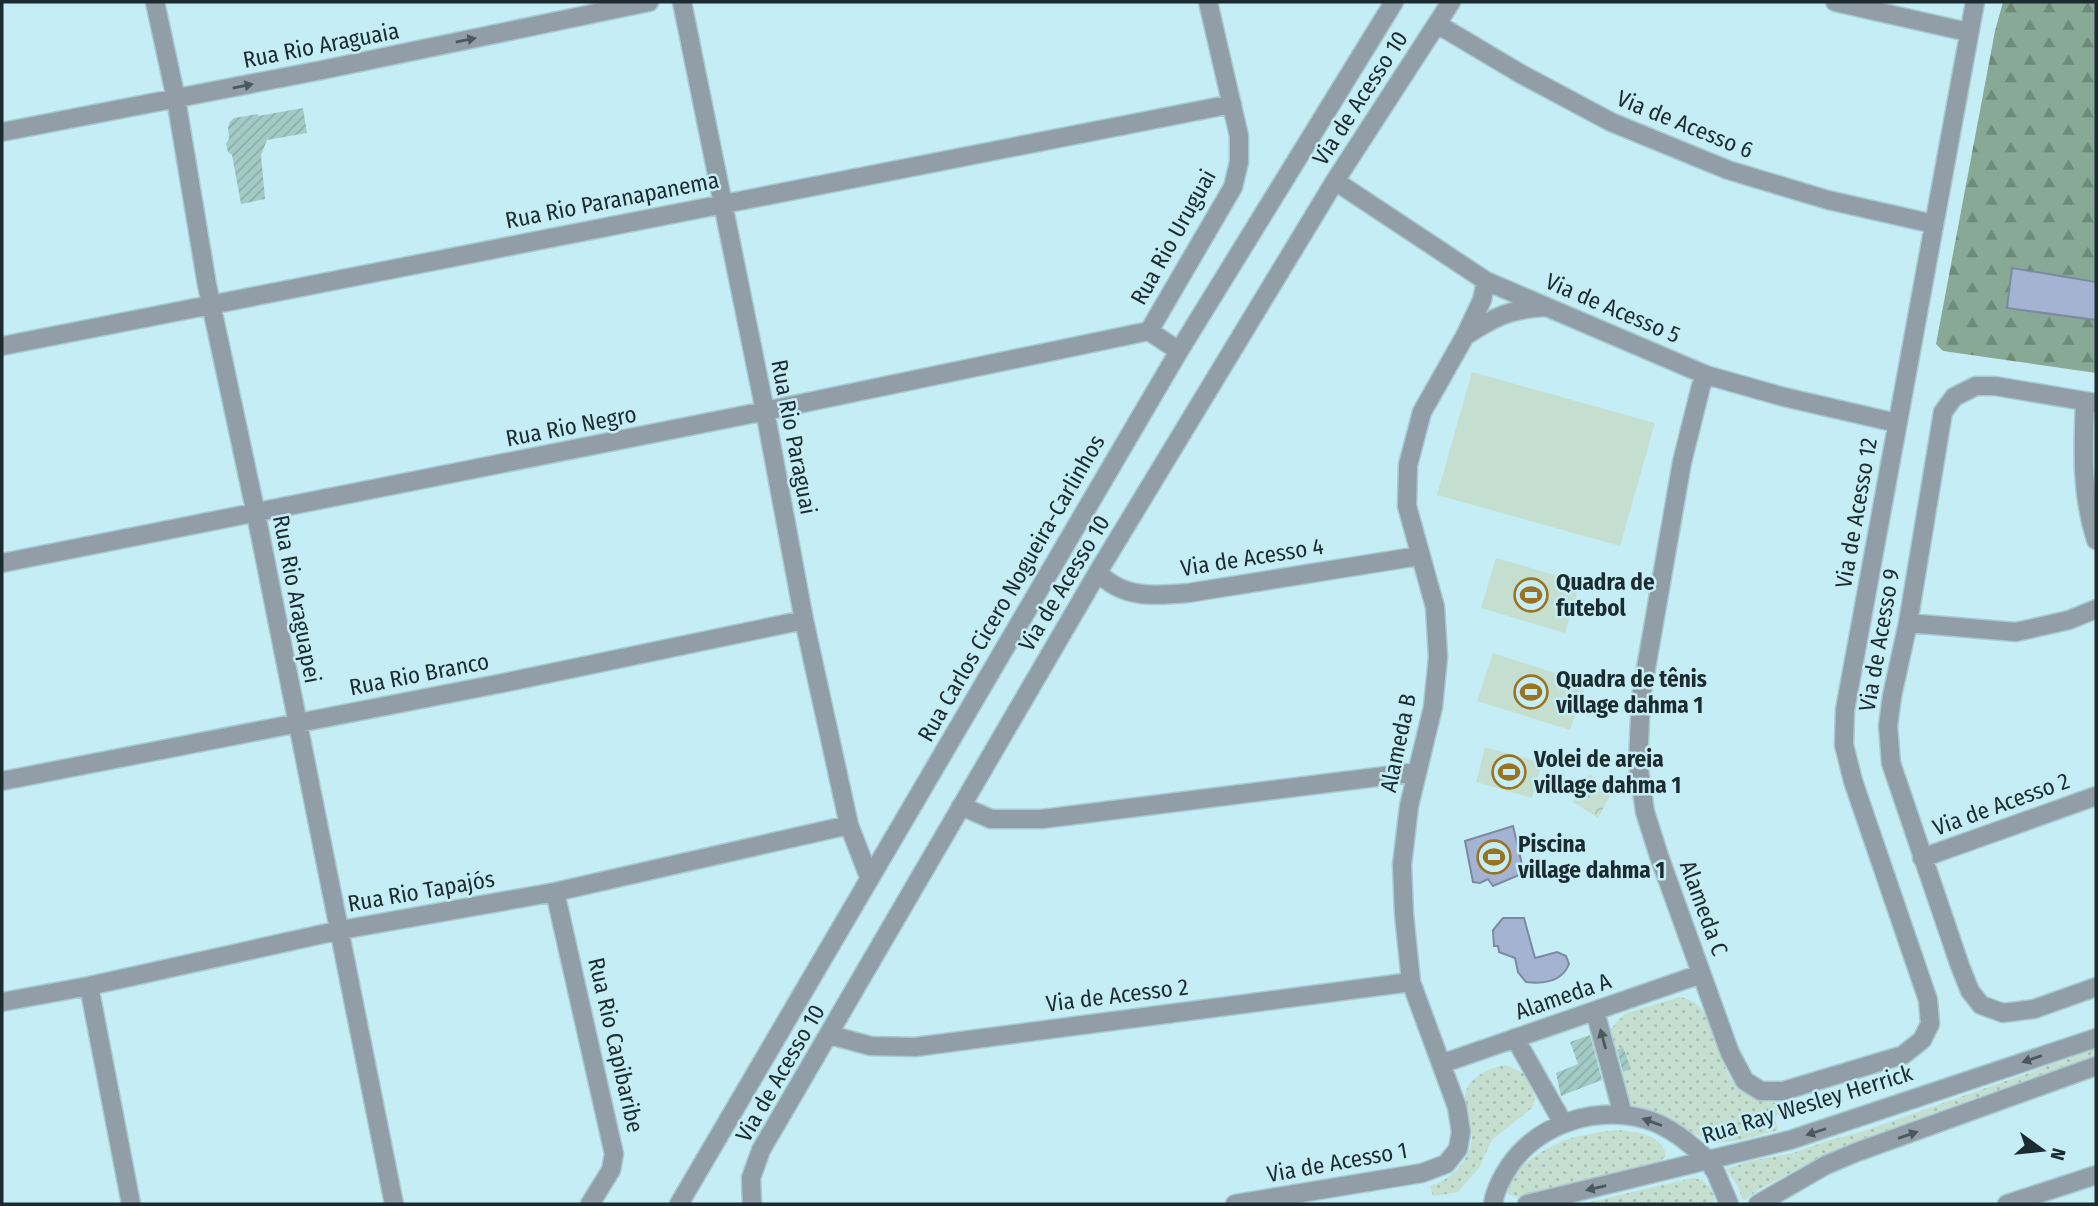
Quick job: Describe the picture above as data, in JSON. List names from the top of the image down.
{
  "streets": {
    "street": [
      "Rua Rio Araguaia",
      "Via de Acesso 10",
      "Via de Acesso 6",
      "Rua Rio Paranapanema",
      "Rua Rio Uruguai",
      "Via de Acesso 5",
      "Rua Rio Negro",
      "Rua Rio Paraguai",
      "Via de Acesso 12",
      "Via de Acesso 4",
      "Rua Carlos Cicero Nogueira-Carlinhos",
      "Rua Rio Araguapei",
      "Via de Acesso 9",
      "Rua Rio Branco",
      "Alameda B",
      "Via de Acesso 2",
      "Rua Rio Tapajós",
      "Alameda C",
      "Alameda A",
      "Rua Rio Capibaribe",
      "Rua Ray Wesley Herrick",
      "Via de Acesso 1"
    ]
  },
  "crossings": [
    ["Rua Rio Araguaia", "Rua Rio Araguapei"],
    ["Via de Acesso 10", "Via de Acesso 6"],
    ["Via de Acesso 10", "Via de Acesso 5"],
    ["Via de Acesso 10", "Via de Acesso 4"],
    ["Via de Acesso 10", "Via de Acesso 2"],
    ["Via de Acesso 6", "Via de Acesso 12"],
    ["Rua Rio Paranapanema", "Rua Rio Uruguai"],
    ["Rua Rio Paranapanema", "Rua Rio Paraguai"],
    ["Rua Rio Paranapanema", "Rua Rio Araguapei"],
    ["Rua Rio Uruguai", "Rua Rio Negro"],
    ["Via de Acesso 5", "Via de Acesso 12"],
    ["Via de Acesso 5", "Alameda B"],
    ["Via de Acesso 5", "Alameda C"],
    ["Rua Rio Negro", "Rua Rio Paraguai"],
    ["Rua Rio Negro", "Rua Rio Araguapei"],
    ["Rua Rio Paraguai", "Rua Carlos Cicero Nogueira-Carlinhos"],
    ["Rua Rio Paraguai", "Rua Rio Branco"],
    ["Rua Rio Paraguai", "Rua Rio Tapajós"],
    ["Via de Acesso 12", "Alameda C"],
    ["Via de Acesso 4", "Alameda B"],
    ["Rua Rio Araguapei", "Rua Rio Branco"],
    ["Rua Rio Araguapei", "Rua Rio Tapajós"],
    ["Via de Acesso 9", "Via de Acesso 2"],
    ["Alameda B", "Via de Acesso 2"],
    ["Alameda B", "Alameda A"],
    ["Alameda B", "Via de Acesso 1"],
    ["Rua Rio Tapajós", "Rua Rio Capibaribe"],
    ["Alameda C", "Alameda A"]
  ],
  "one_way": ["Rua Rio Araguaia"],
  "places": {
    "sports": [
      "Quadra de futebol",
      "Quadra de tênis village dahma 1",
      "Volei de areia village dahma 1",
      "Piscina village dahma 1"
    ]
  },
  "north": "right"
}
